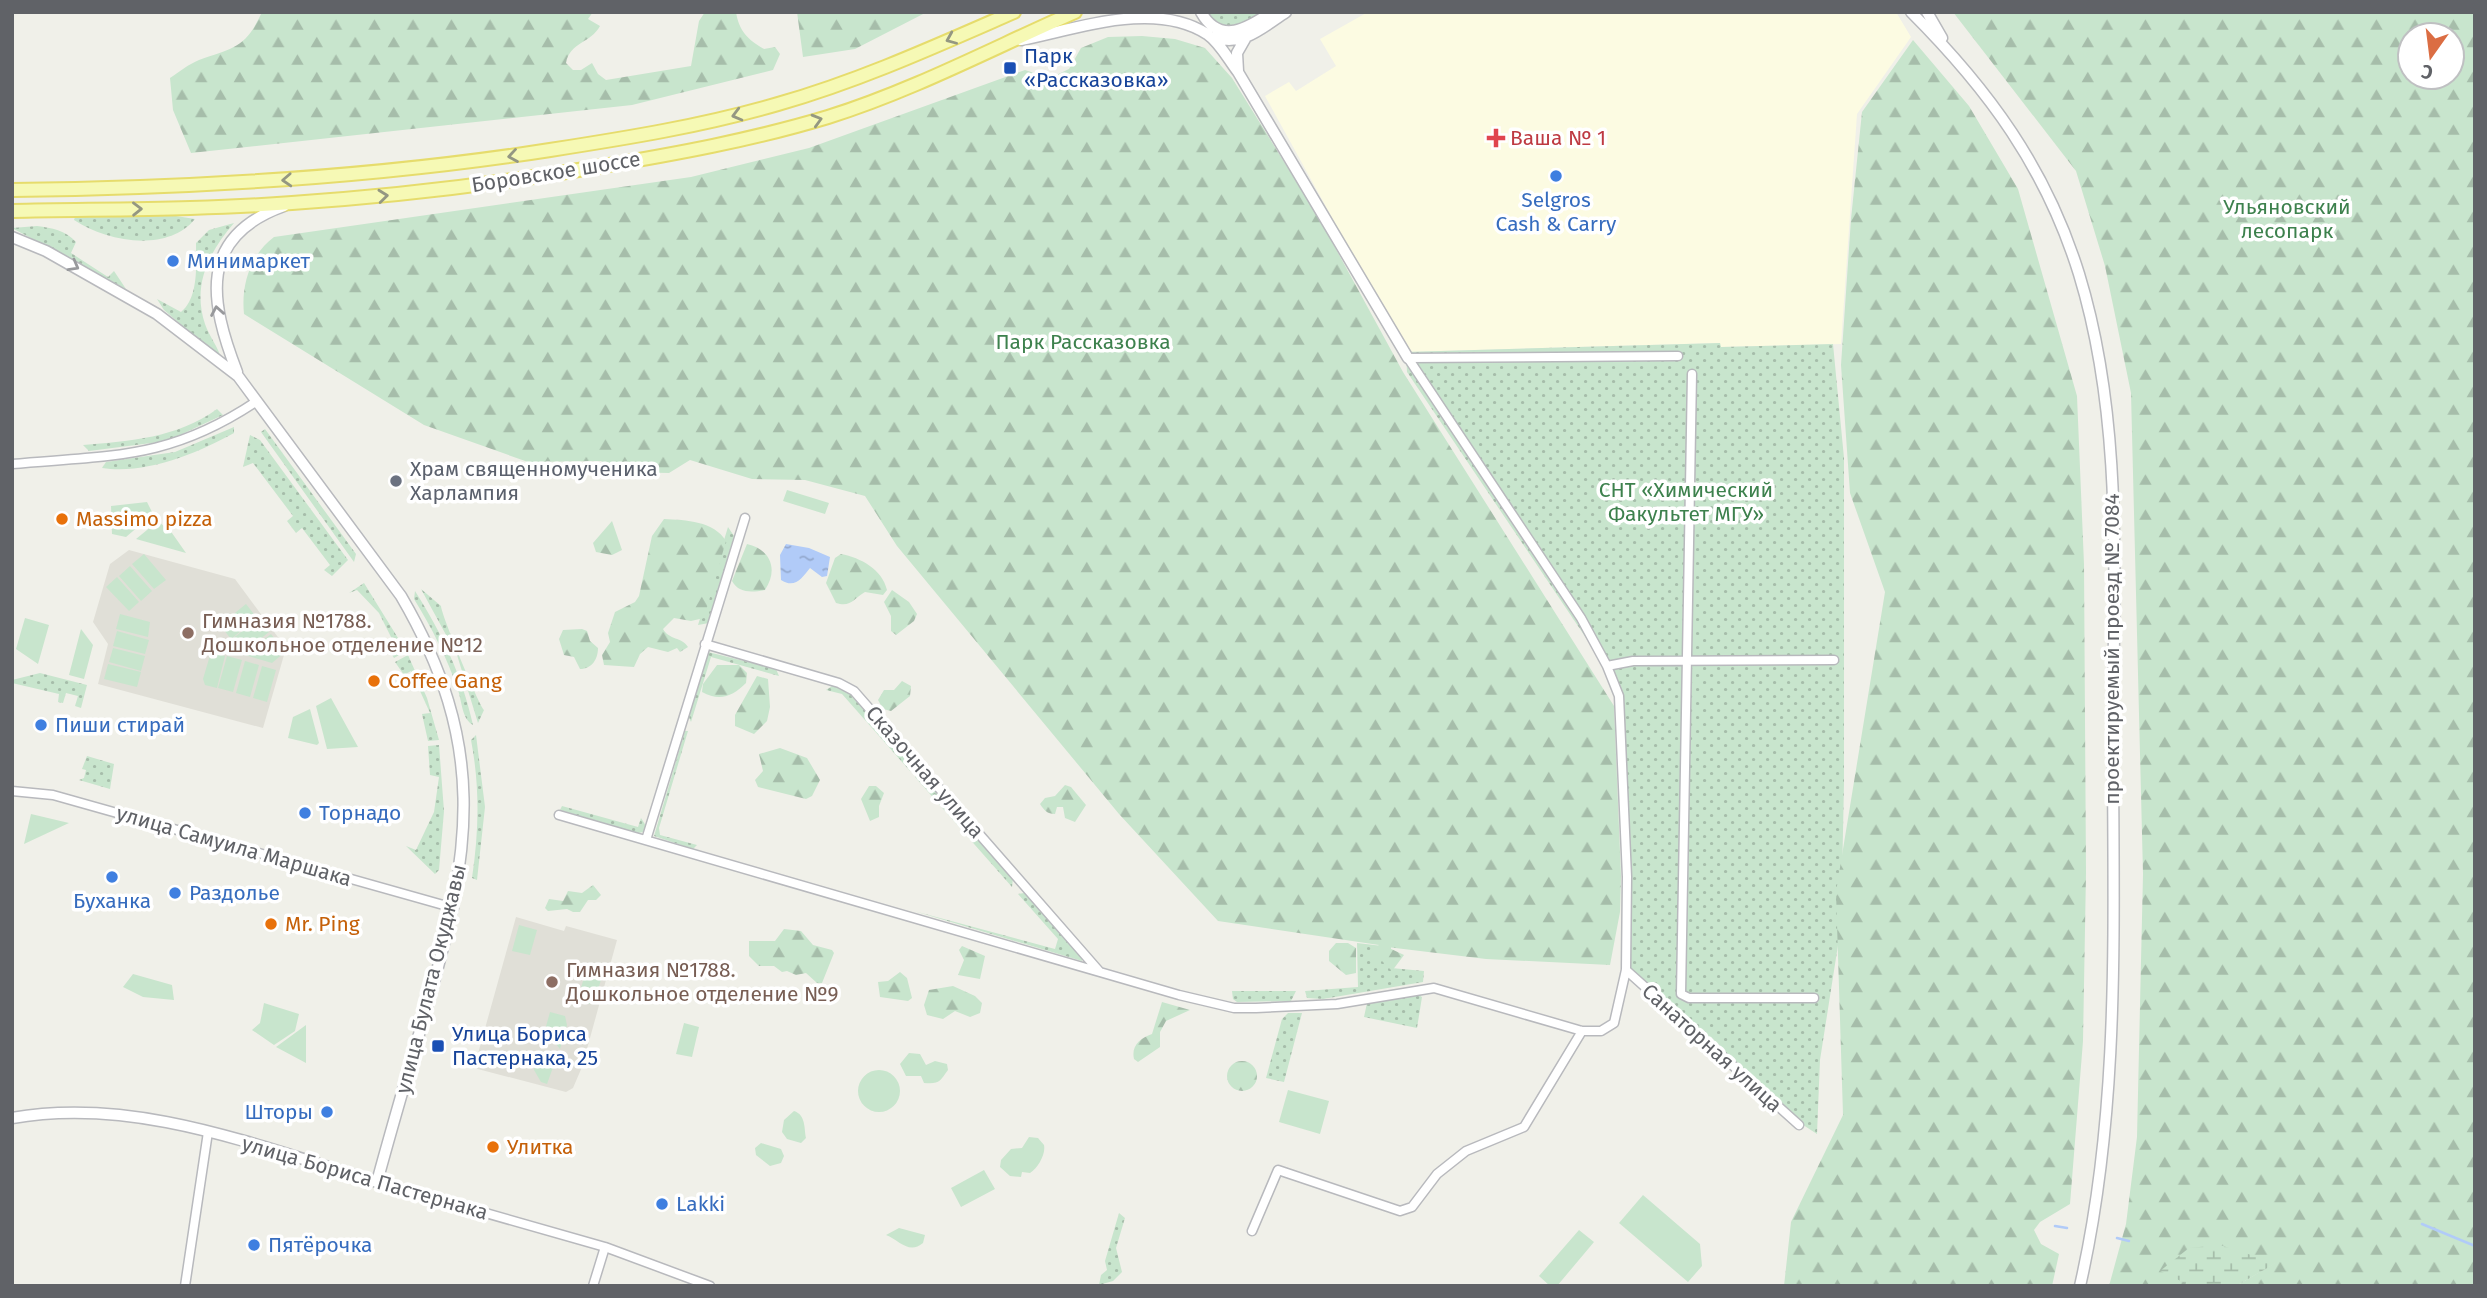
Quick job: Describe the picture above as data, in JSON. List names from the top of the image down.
{
  "streets": {
    "main road": ["Боровское шоссе"],
    "street": [
      "проектируемый проезд № 7084",
      "Сказочная улица",
      "улица Самуила Маршака",
      "улица Булата Окуджавы",
      "Санаторная улица",
      "улица Бориса Пастернака"
    ]
  },
  "crossings": [
    ["улица Самуила Маршака", "улица Булата Окуджавы"],
    ["улица Булата Окуджавы", "улица Бориса Пастернака"]
  ],
  "parks": ["Ульяновский лесопарк", "Парк Рассказовка", "СНТ «Химический Факультет МГУ»"],
  "places": {
    "transit": ["Парк «Рассказовка»", "Улица Бориса Пастернака, 25"],
    "health": ["Ваша № 1"],
    "other": [
      "Selgros Cash & Carry",
      "Минимаркет",
      "Храм священномученика Харлампия",
      "Massimo pizza",
      "Гимназия №1788. Дошкольное отделение №12",
      "Coffee Gang",
      "Пиши стирай",
      "Торнадо",
      "Буханка",
      "Раздолье",
      "Mr. Ping",
      "Гимназия №1788. Дошкольное отделение №9",
      "Шторы",
      "Улитка",
      "Lakki",
      "Пятёрочка"
    ]
  },
  "north": "bottom"
}
